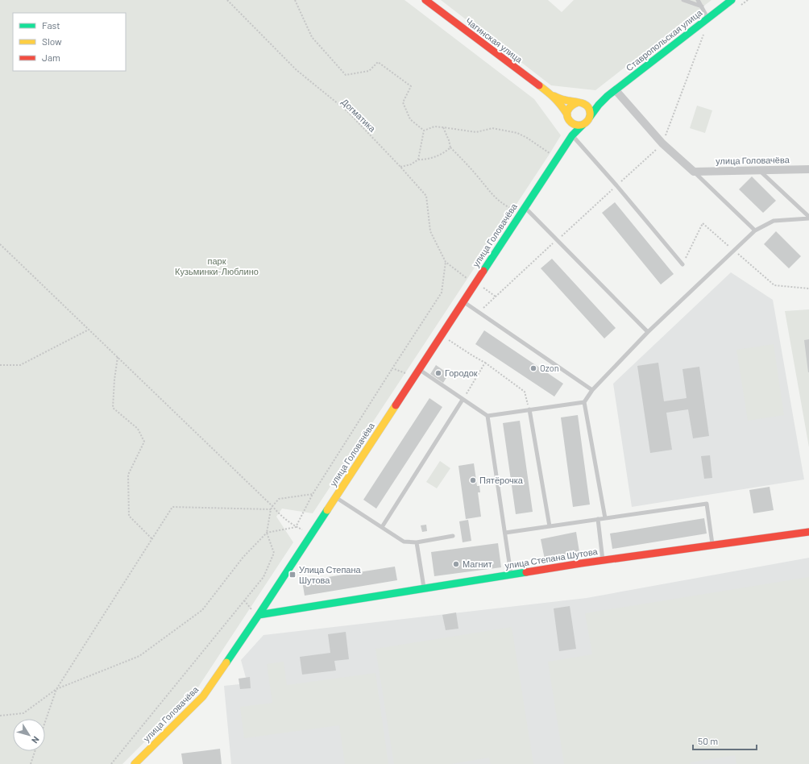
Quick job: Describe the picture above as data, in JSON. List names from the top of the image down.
{
  "streets": {
    "street": [
      "Чагинская улица",
      "Ставропольская улица",
      "улица Головачёва",
      "улица Степана Шутова"
    ],
    "path": ["Догматика"]
  },
  "crossings": [
    ["Чагинская улица", "Ставропольская улица"],
    ["Чагинская улица", "улица Головачёва"],
    ["Ставропольская улица", "улица Головачёва"],
    ["улица Головачёва", "улица Степана Шутова"]
  ],
  "parks": ["парк Кузьминки-Люблино"],
  "places": {
    "other": [
      "Ozon",
      "Городок",
      "Пятёрочка",
      "Магнит"
    ],
    "transit": ["Улица Степана Шутова"]
  },
  "legend": ["Fast", "Slow", "Jam"],
  "scale_bar": "50 m",
  "north": "bottom right"
}
